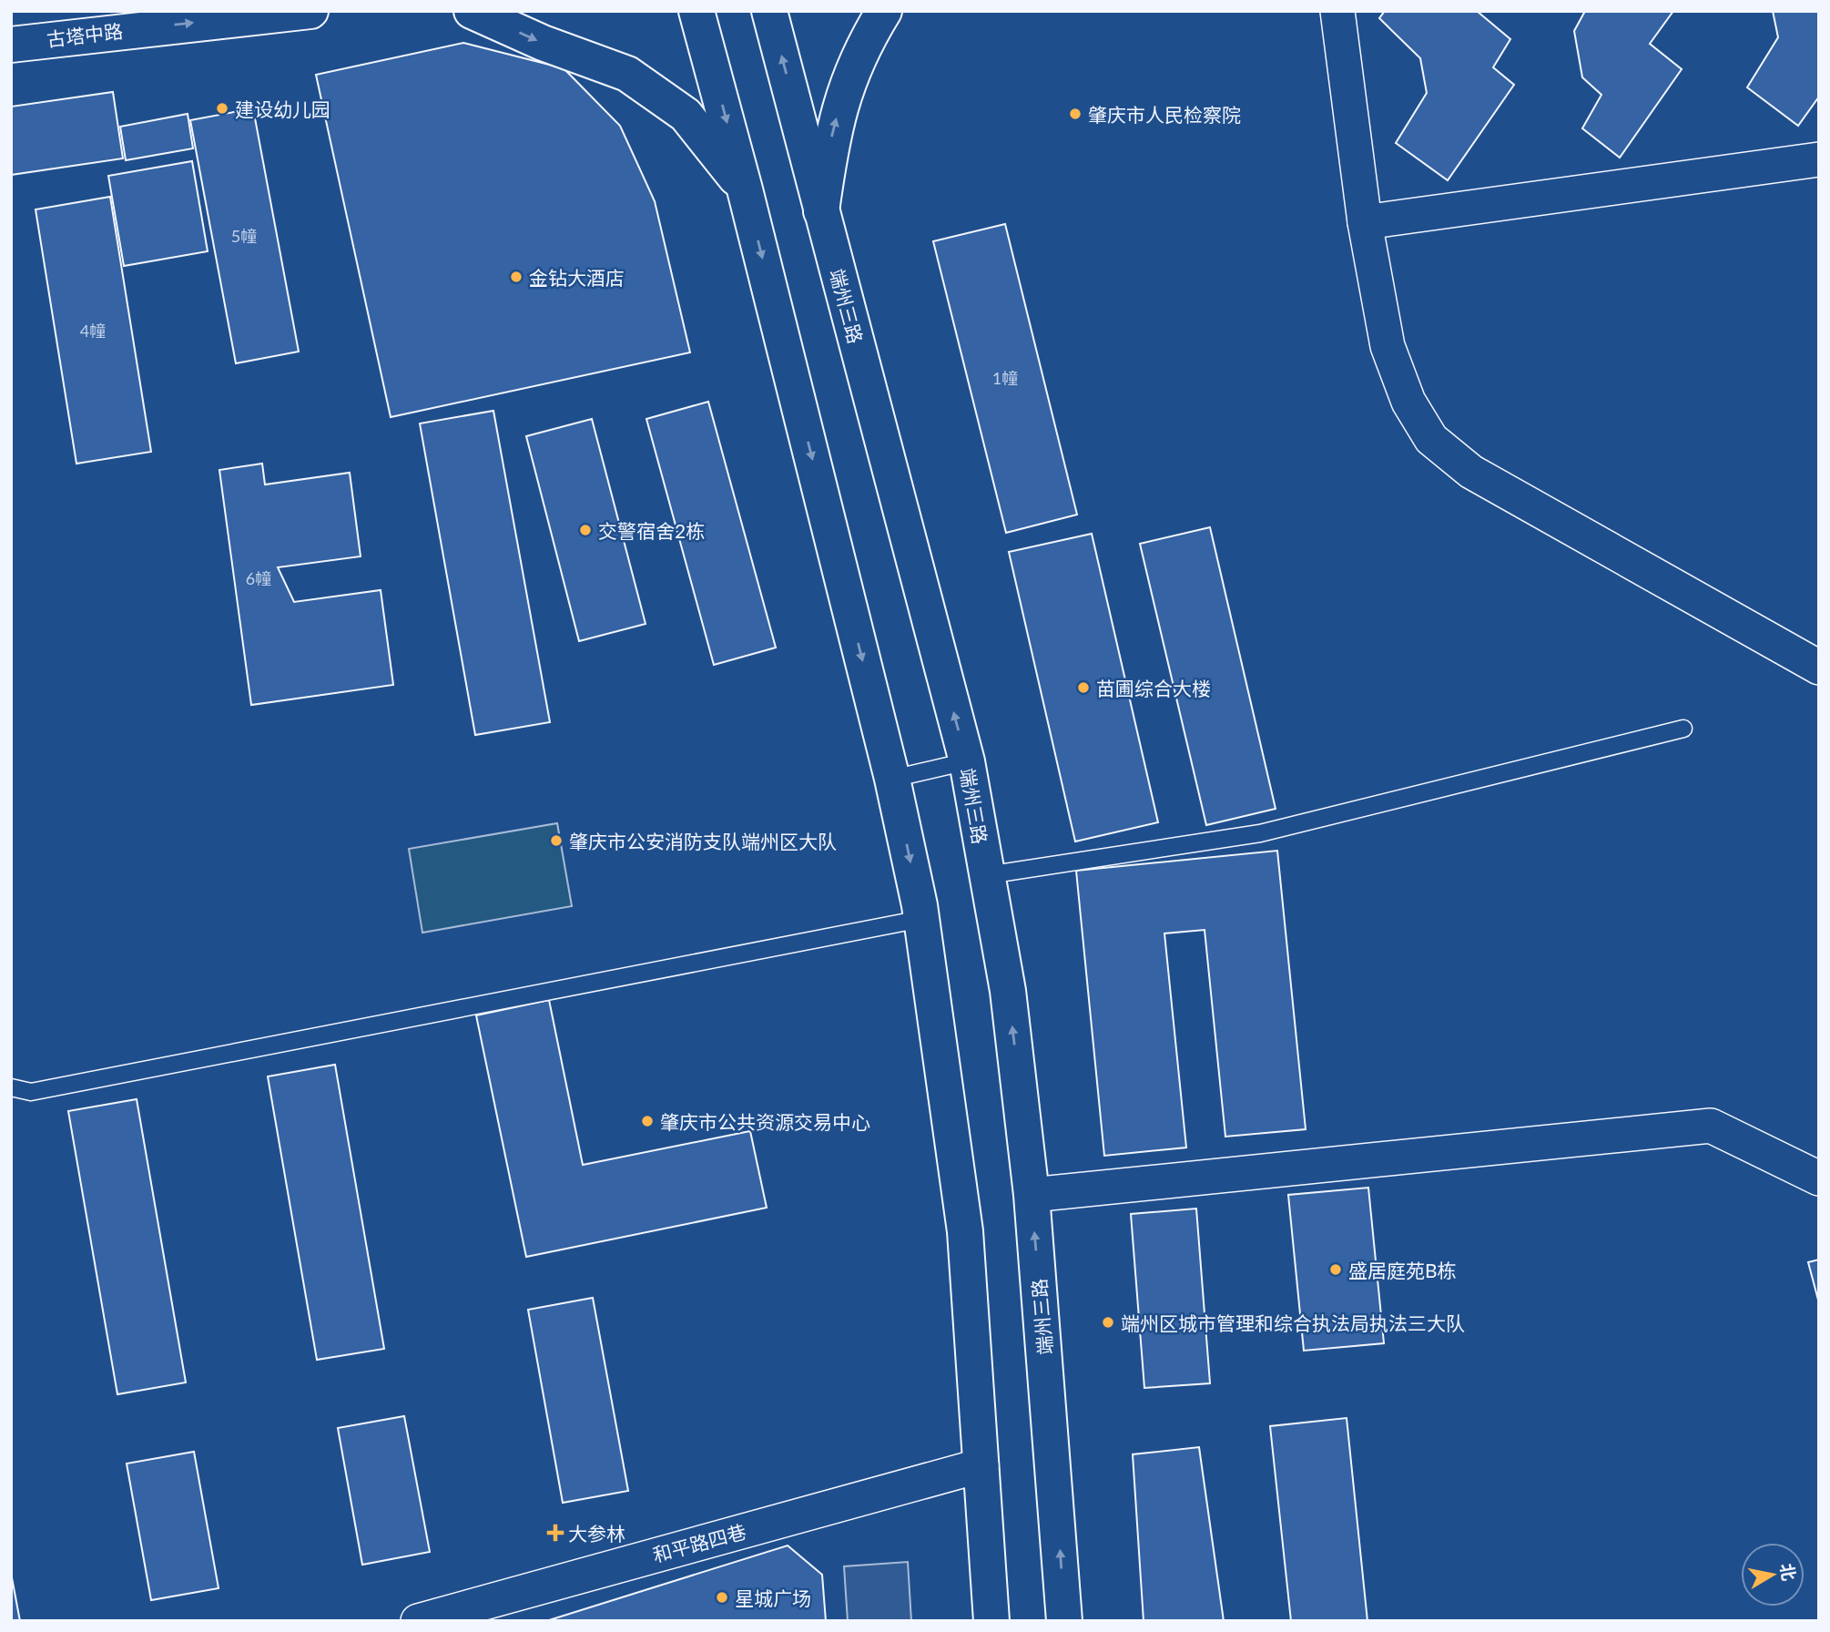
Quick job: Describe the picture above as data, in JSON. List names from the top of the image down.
{
  "streets": {
    "main road": ["古塔中路", "端州三路"],
    "street": ["和平路四巷"]
  },
  "one_way": ["古塔中路"],
  "places": {
    "other": [
      "建设幼儿园",
      "肇庆市人民检察院",
      "金钻大酒店",
      "交警宿舍2栋",
      "苗圃综合大楼",
      "肇庆市公安消防支队端州区大队",
      "肇庆市公共资源交易中心",
      "盛居庭苑B栋",
      "端州区城市管理和综合执法局执法三大队",
      "星城广场"
    ],
    "health": ["大参林"]
  },
  "house_numbers": [
    "5幢",
    "4幢",
    "1幢",
    "6幢"
  ],
  "north": "right"
}
